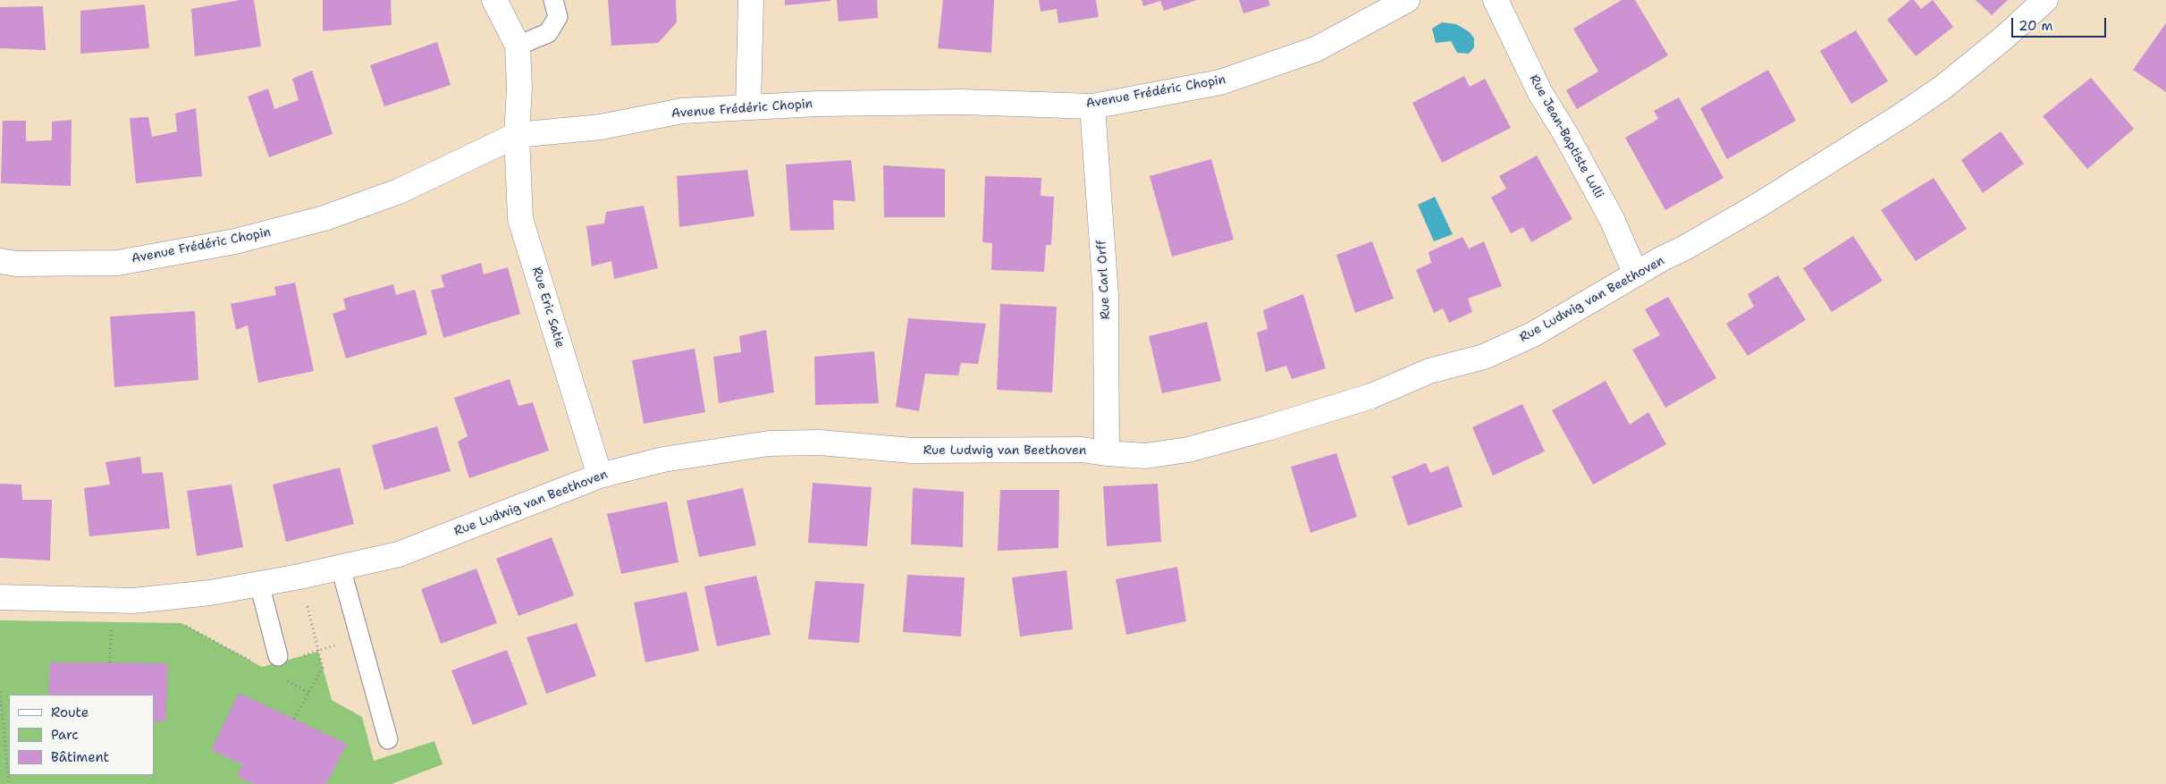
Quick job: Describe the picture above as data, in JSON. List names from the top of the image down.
{
  "streets": {
    "street": [
      "Avenue Frédéric Chopin",
      "Rue Jean-Baptiste Lulli",
      "Rue Carl Orff",
      "Rue Ludwig van Beethoven",
      "Rue Eric Satie"
    ]
  },
  "crossings": [
    ["Avenue Frédéric Chopin", "Rue Carl Orff"],
    ["Avenue Frédéric Chopin", "Rue Eric Satie"],
    ["Rue Jean-Baptiste Lulli", "Rue Ludwig van Beethoven"],
    ["Rue Carl Orff", "Rue Ludwig van Beethoven"],
    ["Rue Ludwig van Beethoven", "Rue Eric Satie"]
  ],
  "legend": ["Route", "Parc", "Bâtiment"],
  "scale_bar": "20 m"
}
